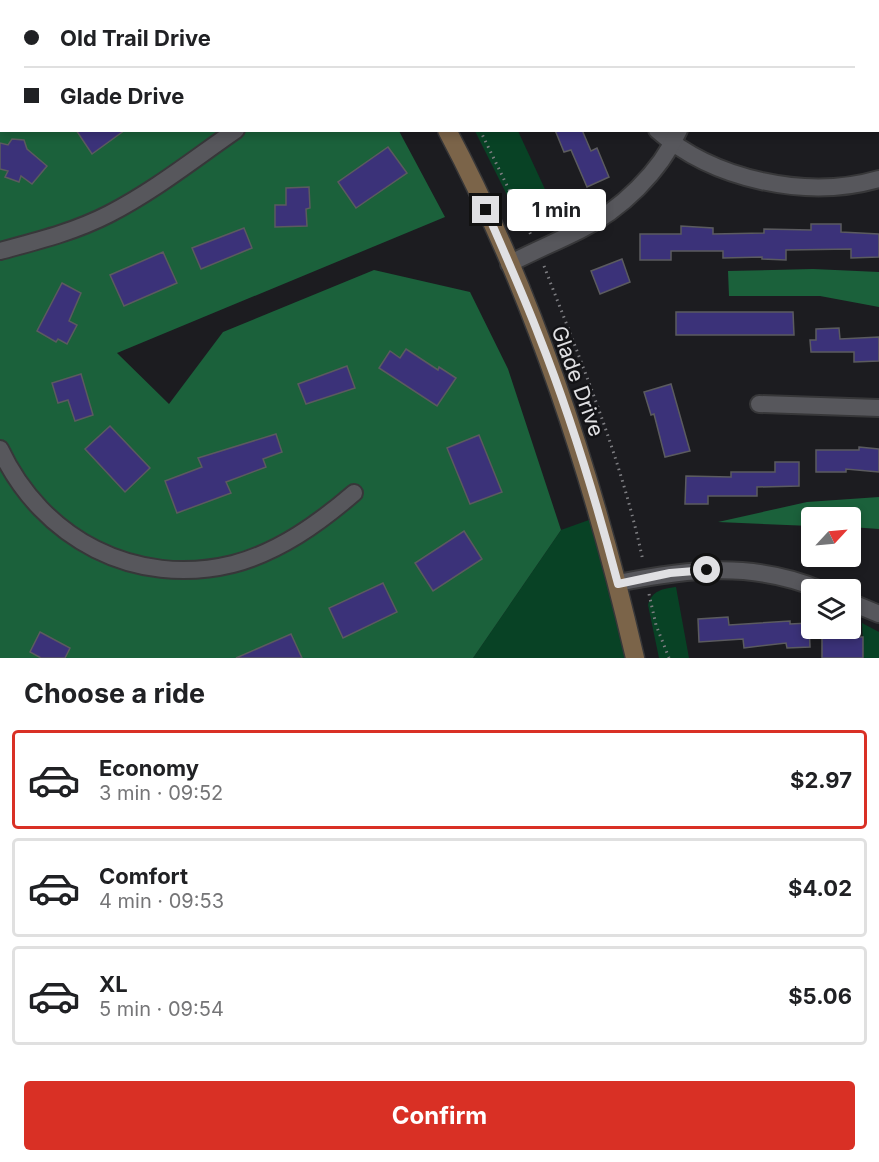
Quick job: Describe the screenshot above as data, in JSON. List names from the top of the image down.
{
  "streets": {
    "street": ["Glade Drive"]
  },
  "north": "top right",
  "page": {
    "banner": ["Old Trail Drive", "Glade Drive"],
    "bubble": "1 min",
    "heading": "Choose a ride",
    "list": [
      {
        "name": "Economy",
        "note": "3 min · 09:52",
        "value": "$2.97"
      },
      {
        "name": "Comfort",
        "note": "4 min · 09:53",
        "value": "$4.02"
      },
      {
        "name": "XL",
        "note": "5 min · 09:54",
        "value": "$5.06"
      }
    ],
    "buttons": "Confirm"
  }
}
